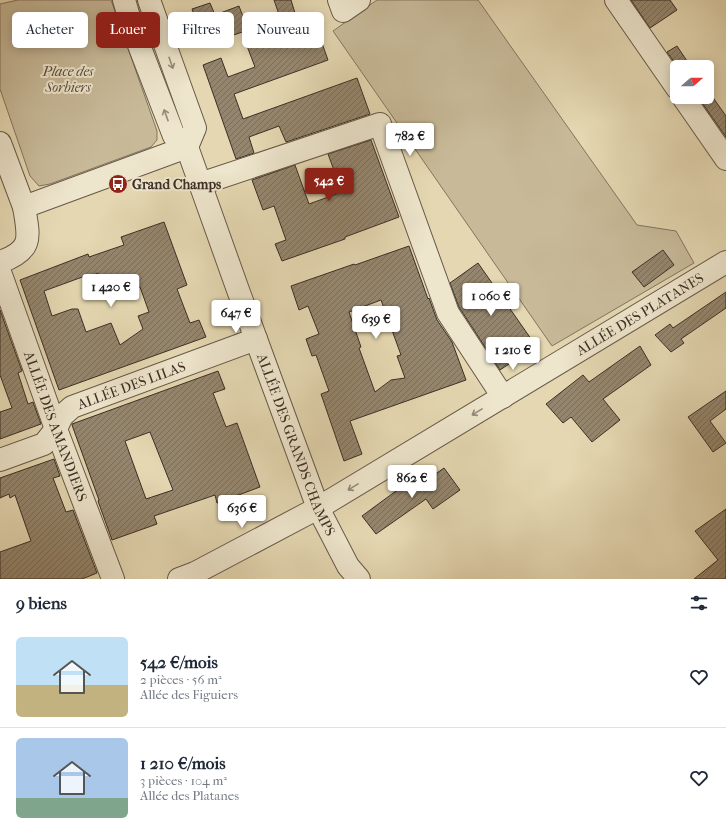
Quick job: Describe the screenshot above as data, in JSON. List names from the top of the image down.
{
  "streets": {
    "street": [
      "ALLÉE DES PLATANES",
      "ALLÉE DES LILAS",
      "ALLÉE DES AMANDIERS",
      "ALLÉE DES GRANDS CHAMPS"
    ]
  },
  "crossings": [
    ["ALLÉE DES PLATANES", "ALLÉE DES GRANDS CHAMPS"],
    ["ALLÉE DES LILAS", "ALLÉE DES AMANDIERS"],
    ["ALLÉE DES LILAS", "ALLÉE DES GRANDS CHAMPS"]
  ],
  "parks": ["Place des Sorbiers"],
  "places": {
    "bus stop": ["Grand Champs"]
  },
  "north": "right",
  "page": {
    "chip": [
      "Acheter",
      "Louer",
      "Filtres",
      "Nouveau"
    ],
    "price": [
      "782 €",
      "542 €",
      "1 420 €",
      "1 060 €",
      "647 €",
      "639 €",
      "1 210 €",
      "862 €",
      "636 €"
    ],
    "heading": "9 biens",
    "list": [
      {
        "name": "542 €/mois",
        "note": "2 pièces · 56 m² · Allée des Figuiers"
      },
      {
        "name": "1 210 €/mois",
        "note": "3 pièces · 104 m² · Allée des Platanes"
      }
    ]
  }
}
